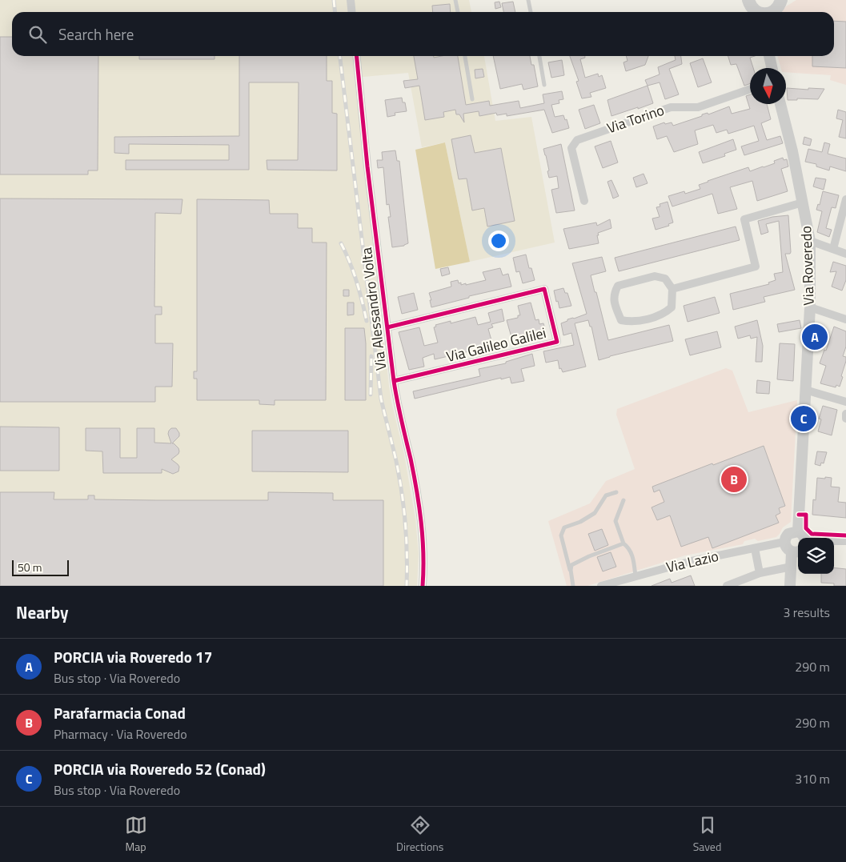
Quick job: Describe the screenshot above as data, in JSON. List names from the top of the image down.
{
  "streets": {
    "main road": ["Via Roveredo"],
    "street": [
      "Via Torino",
      "Via Alessandro Volta",
      "Via Galileo Galilei",
      "Via Lazio"
    ]
  },
  "crossings": [
    ["Via Alessandro Volta", "Via Galileo Galilei"]
  ],
  "scale_bar": "50 m",
  "north": "bottom",
  "page": {
    "search": "Search here",
    "pins": ["A", "C", "B"],
    "scale": "50 m",
    "heading": ["Nearby", "3 results"],
    "list": [
      {
        "mark": "A",
        "name": "PORCIA via Roveredo 17",
        "note": "Bus stop · Via Roveredo",
        "value": "290 m"
      },
      {
        "mark": "B",
        "name": "Parafarmacia Conad",
        "note": "Pharmacy · Via Roveredo",
        "value": "290 m"
      },
      {
        "mark": "C",
        "name": "PORCIA via Roveredo 52 (Conad)",
        "note": "Bus stop · Via Roveredo",
        "value": "310 m"
      }
    ],
    "nav": ["Map", "Directions", "Saved"]
  }
}
